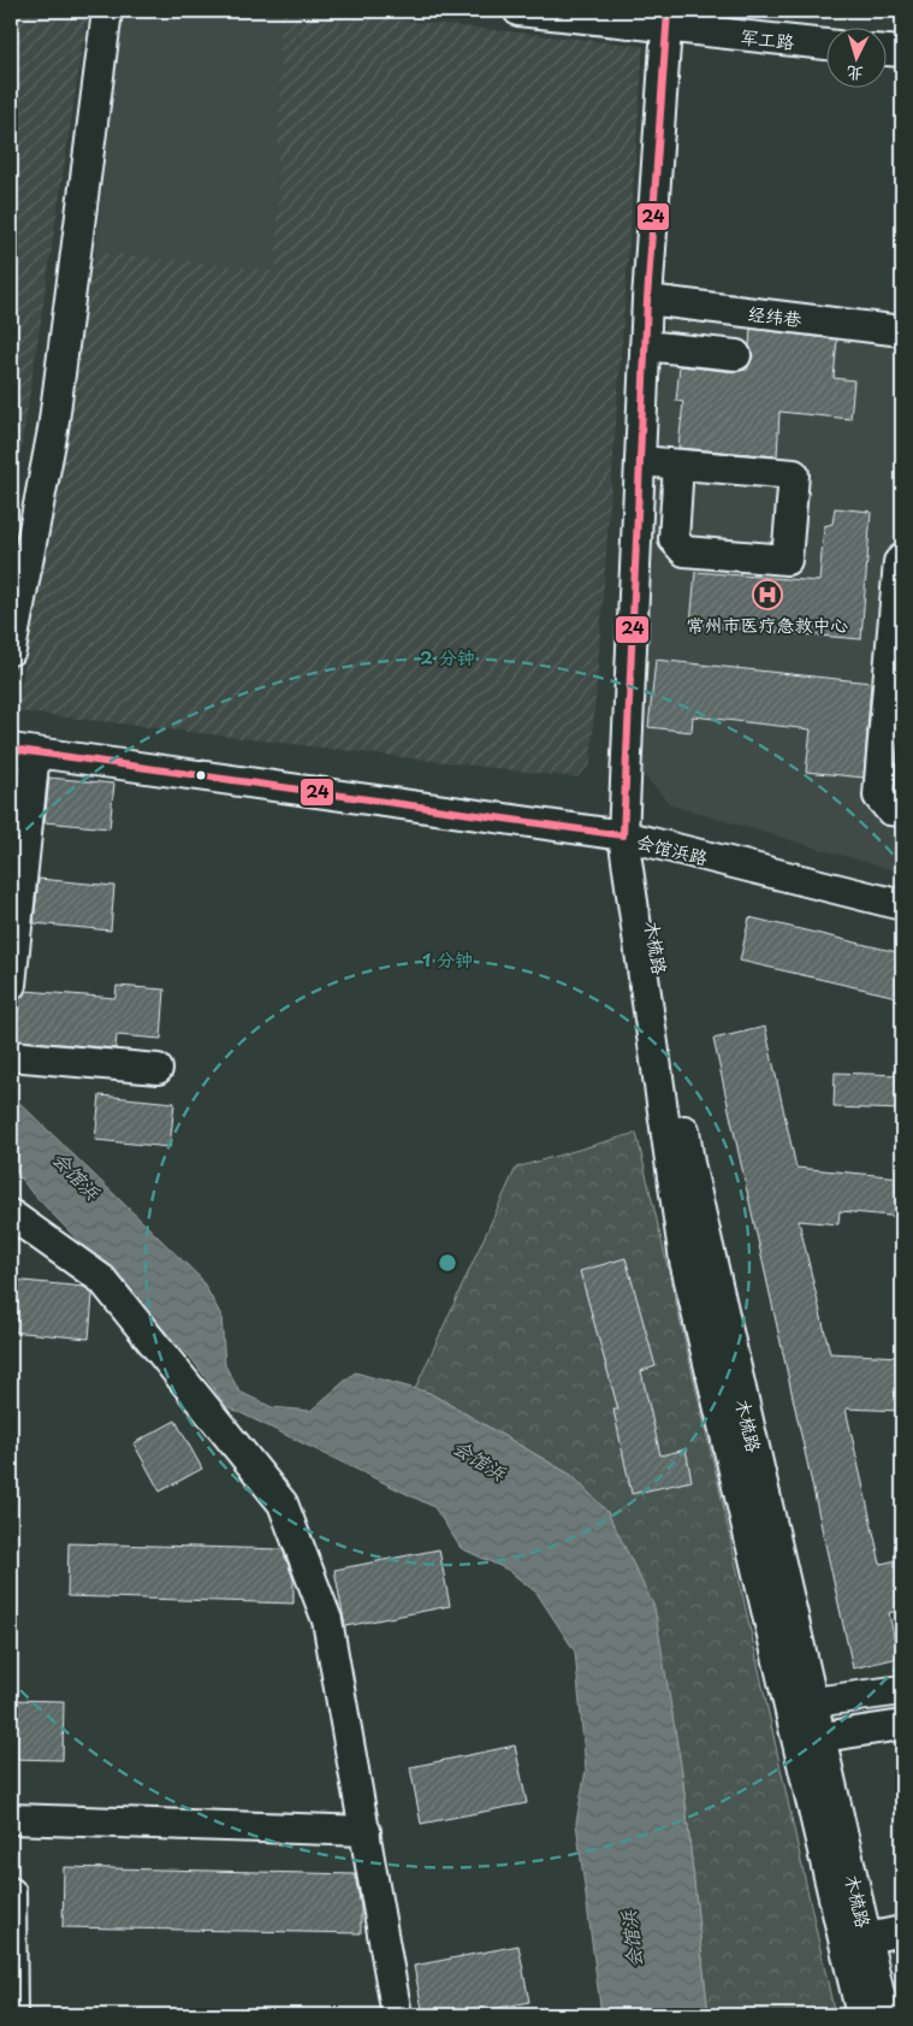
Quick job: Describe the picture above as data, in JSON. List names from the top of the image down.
{
  "streets": {
    "street": [
      "军工路",
      "经纬巷",
      "会馆浜路",
      "木梳路"
    ]
  },
  "crossings": [
    ["军工路", "木梳路"],
    ["经纬巷", "木梳路"],
    ["会馆浜路", "木梳路"]
  ],
  "water": ["会馆浜"],
  "places": {
    "hospital": ["常州市医疗急救中心"]
  },
  "lines": ["transit line 24"],
  "north": "bottom",
  "rings": ["2 分钟", "1 分钟"]
}
